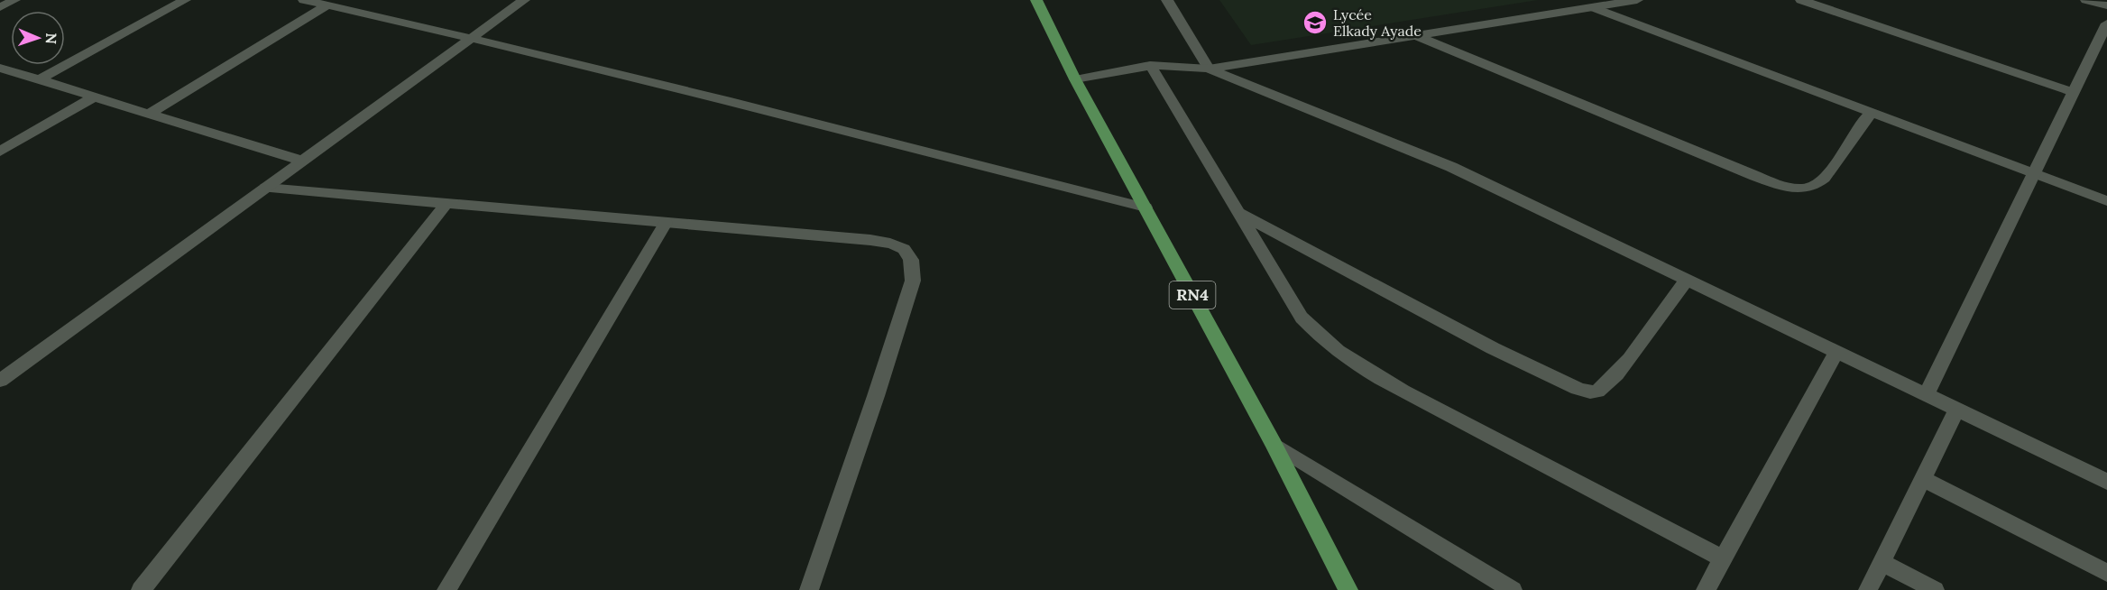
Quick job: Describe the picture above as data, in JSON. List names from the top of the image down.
{
  "streets": {
    "main road": ["RN4"]
  },
  "places": {
    "school or university": ["Lycée Elkady Ayade"]
  },
  "north": "right"
}
